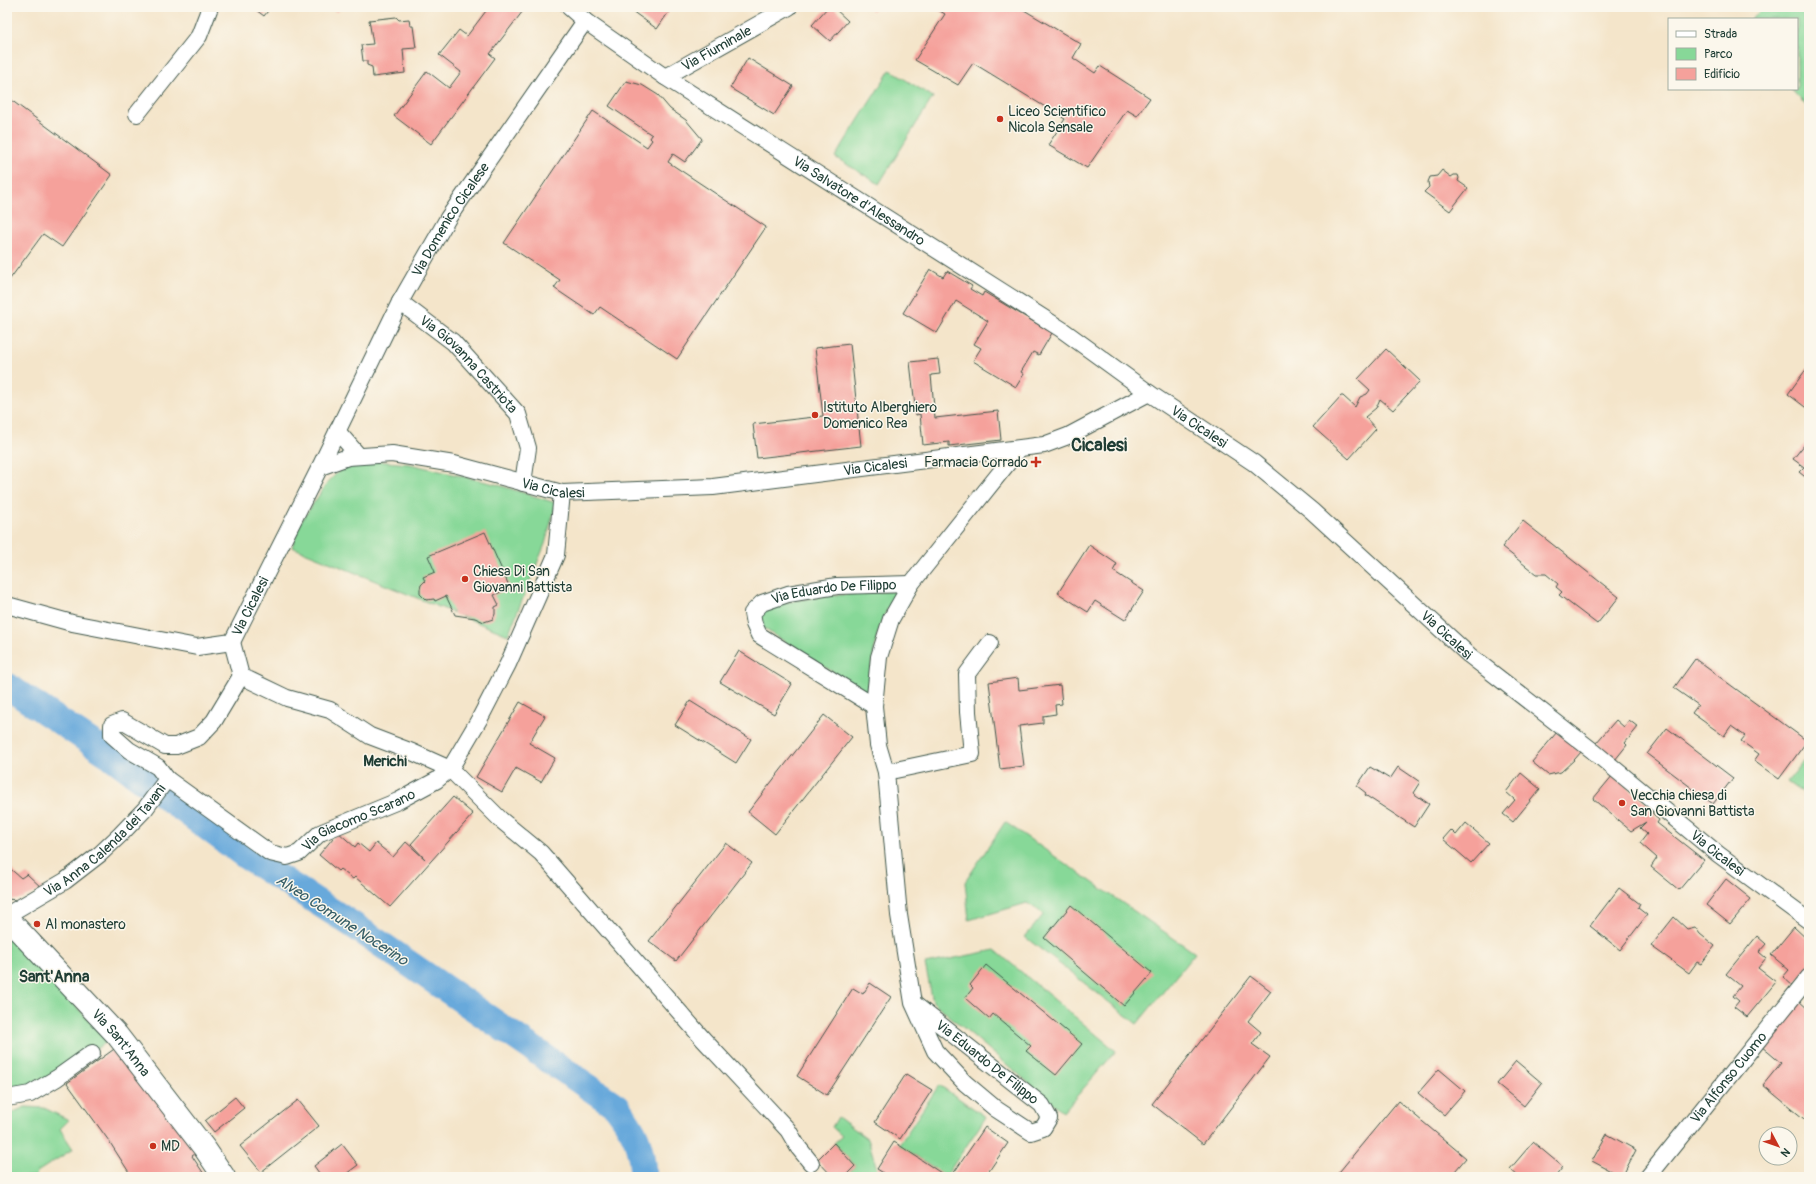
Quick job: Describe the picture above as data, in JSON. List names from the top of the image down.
{
  "streets": {
    "main road": ["Via Sant'Anna"],
    "street": [
      "Via Fiuminale",
      "Via Salvatore d'Alessandro",
      "Via Domenico Cicalese",
      "Via Giovanna Castriota",
      "Via Cicalesi",
      "Via Eduardo De Filippo",
      "Via Giacomo Scarano",
      "Via Anna Calenda dei Tavani",
      "Via Alfonso Cuomo"
    ]
  },
  "crossings": [
    ["Via Fiuminale", "Via Salvatore d'Alessandro"],
    ["Via Salvatore d'Alessandro", "Via Domenico Cicalese"],
    ["Via Salvatore d'Alessandro", "Via Cicalesi"],
    ["Via Domenico Cicalese", "Via Giovanna Castriota"],
    ["Via Domenico Cicalese", "Via Cicalesi"],
    ["Via Giovanna Castriota", "Via Cicalesi"],
    ["Via Cicalesi", "Via Eduardo De Filippo"],
    ["Via Cicalesi", "Via Giacomo Scarano"],
    ["Via Giacomo Scarano", "Via Anna Calenda dei Tavani"]
  ],
  "districts": ["Cicalesi", "Merichi", "Sant'Anna"],
  "water": ["Alveo Comune Nocerino"],
  "places": {
    "other": [
      "Liceo Scientifico Nicola Sensale",
      "Istituto Alberghiero Domenico Rea",
      "Chiesa Di San Giovanni Battista",
      "Vecchia chiesa di San Giovanni Battista",
      "Al monastero",
      "MD"
    ],
    "health": ["Farmacia Corrado"]
  },
  "legend": ["Strada", "Parco", "Edificio"],
  "north": "bottom right"
}
